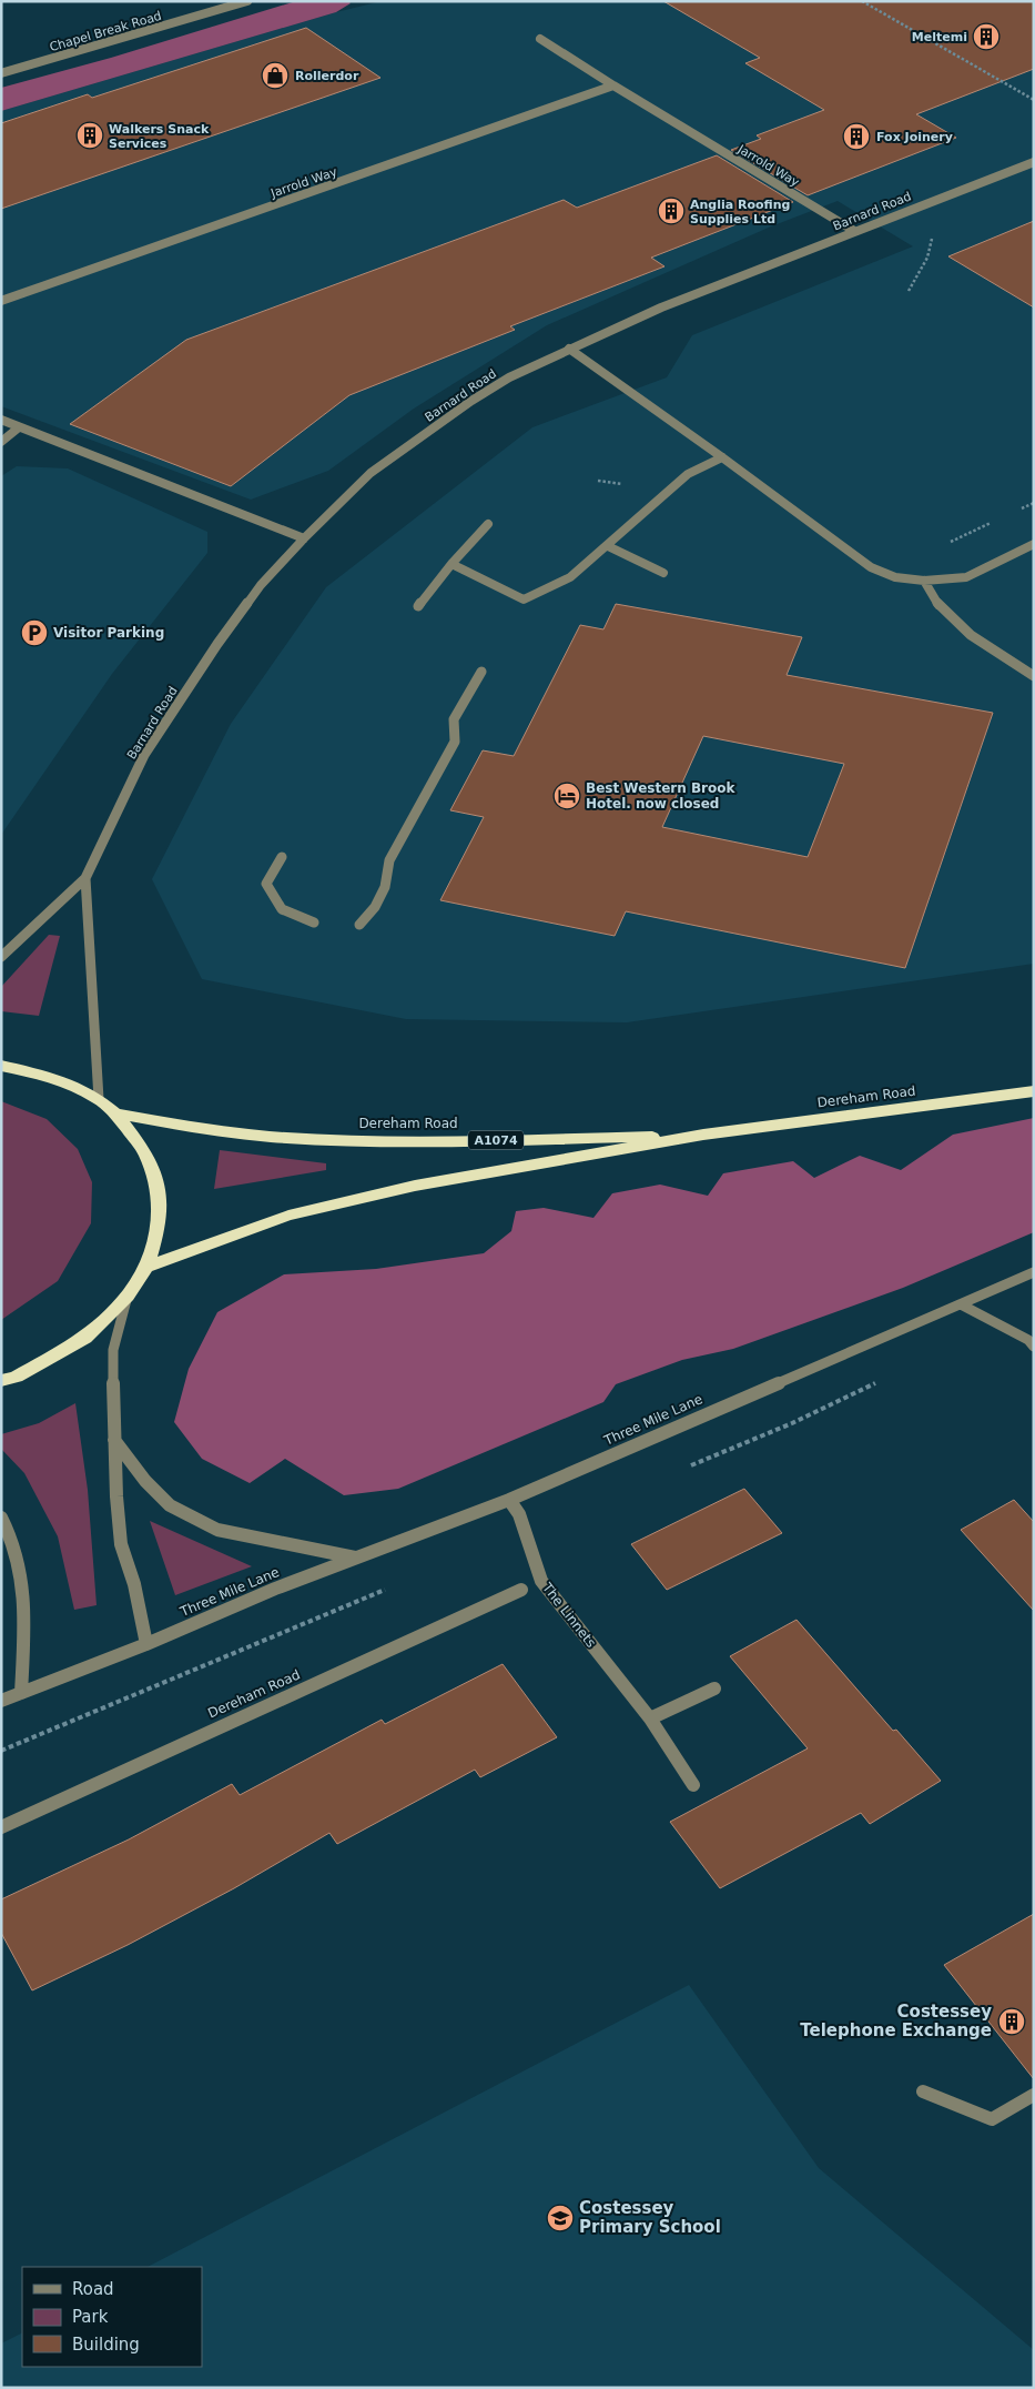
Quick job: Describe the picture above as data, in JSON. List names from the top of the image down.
{
  "streets": {
    "highway": ["Dereham Road", "A1074"],
    "street": [
      "Chapel Break Road",
      "Jarrold Way",
      "Barnard Road",
      "Three Mile Lane",
      "The Linnets"
    ]
  },
  "crossings": [
    ["Jarrold Way", "Barnard Road"],
    ["Three Mile Lane", "The Linnets"]
  ],
  "places": {
    "building": [
      "Meltemi",
      "Walkers Snack Services",
      "Fox Joinery",
      "Anglia Roofing Supplies Ltd",
      "Costessey Telephone Exchange"
    ],
    "shop": ["Rollerdor"],
    "parking": ["Visitor Parking"],
    "hotel": ["Best Western Brook Hotel. now closed"],
    "school or university": ["Costessey Primary School"]
  },
  "legend": ["Road", "Park", "Building"]
}
